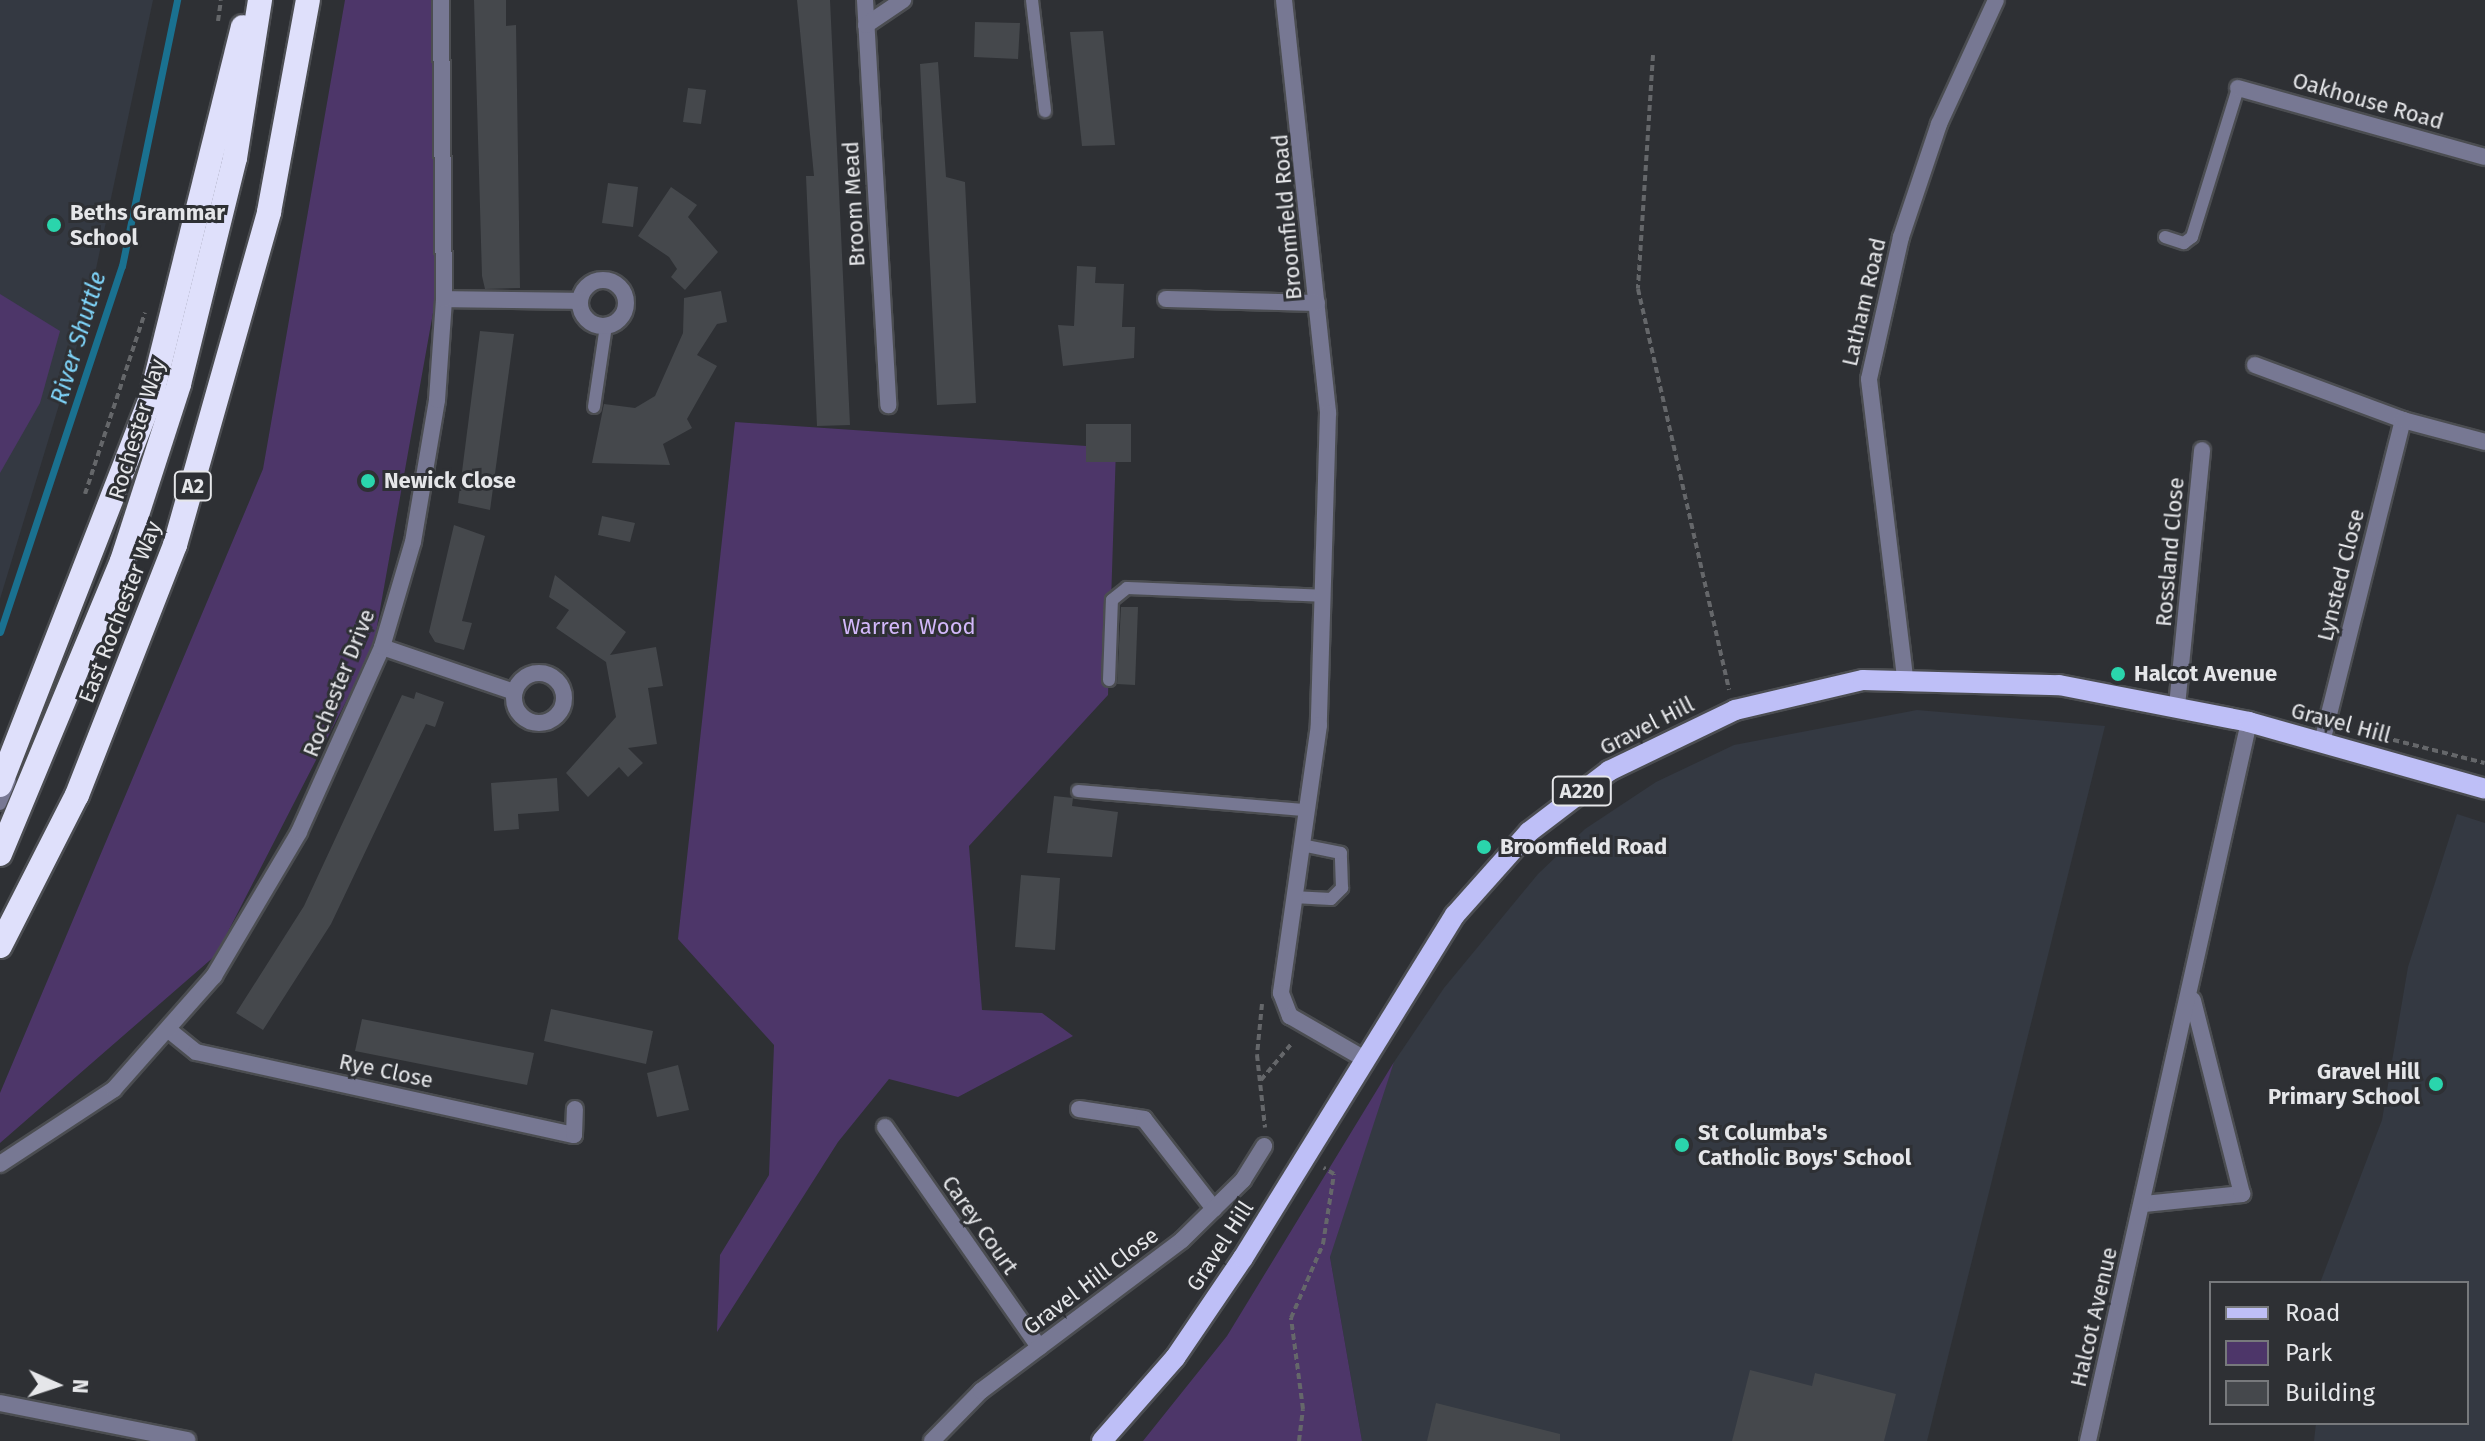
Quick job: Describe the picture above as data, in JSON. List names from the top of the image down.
{
  "streets": {
    "highway": ["Rochester Way", "A2", "East Rochester Way"],
    "main road": ["Gravel Hill", "A220"],
    "street": [
      "Oakhouse Road",
      "Broom Mead",
      "Broomfield Road",
      "Latham Road",
      "Rossland Close",
      "Lynsted Close",
      "Rochester Drive",
      "Rye Close",
      "Carey Court",
      "Gravel Hill Close",
      "Halcot Avenue"
    ]
  },
  "crossings": [
    ["Broomfield Road", "Gravel Hill"],
    ["Latham Road", "Gravel Hill"],
    ["Rossland Close", "Gravel Hill"],
    ["Lynsted Close", "Gravel Hill"],
    ["Rochester Drive", "Rye Close"],
    ["Gravel Hill", "Halcot Avenue"],
    ["Carey Court", "Gravel Hill Close"]
  ],
  "water": ["River Shuttle"],
  "parks": ["Warren Wood"],
  "places": [
    "Beths Grammar School",
    "Newick Close",
    "Halcot Avenue",
    "Broomfield Road",
    "Gravel Hill Primary School",
    "St Columba's Catholic Boys' School"
  ],
  "legend": ["Road", "Park", "Building"],
  "north": "right"
}
